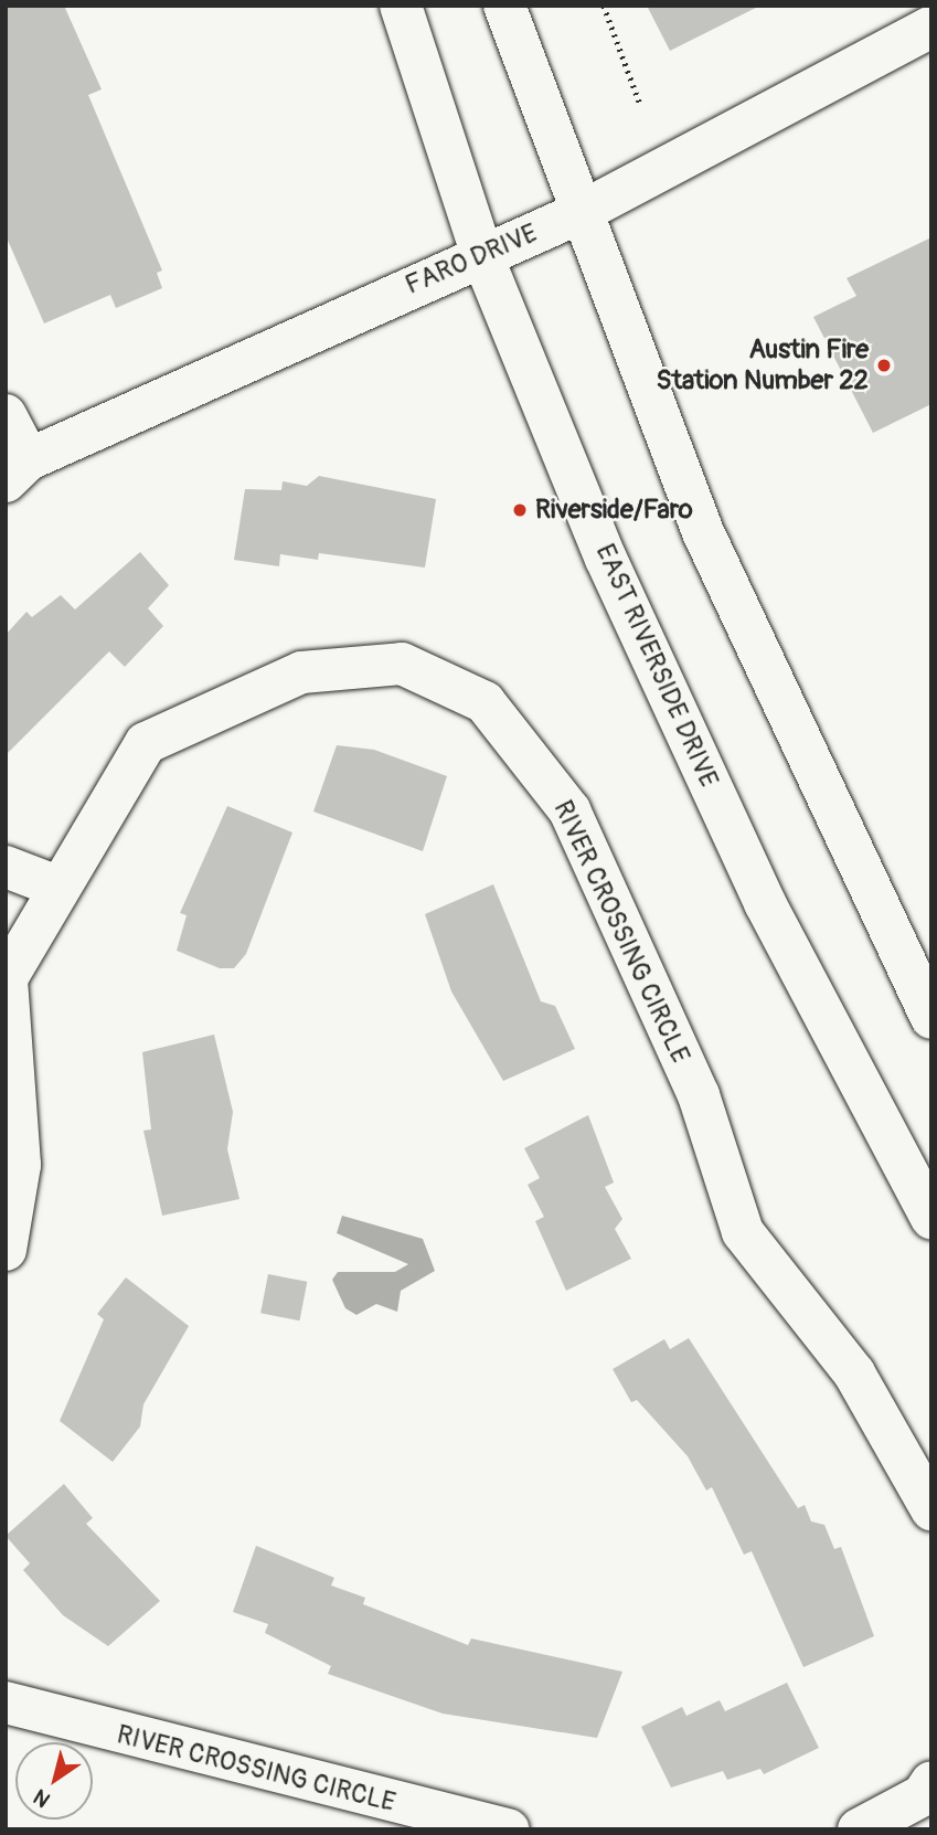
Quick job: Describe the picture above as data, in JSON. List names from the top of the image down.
{
  "streets": {
    "main road": ["FARO DRIVE", "EAST RIVERSIDE DRIVE", "RIVER CROSSING CIRCLE"]
  },
  "crossings": [
    ["FARO DRIVE", "EAST RIVERSIDE DRIVE"]
  ],
  "places": ["Austin Fire Station Number 22", "Riverside/Faro"],
  "north": "bottom left"
}
